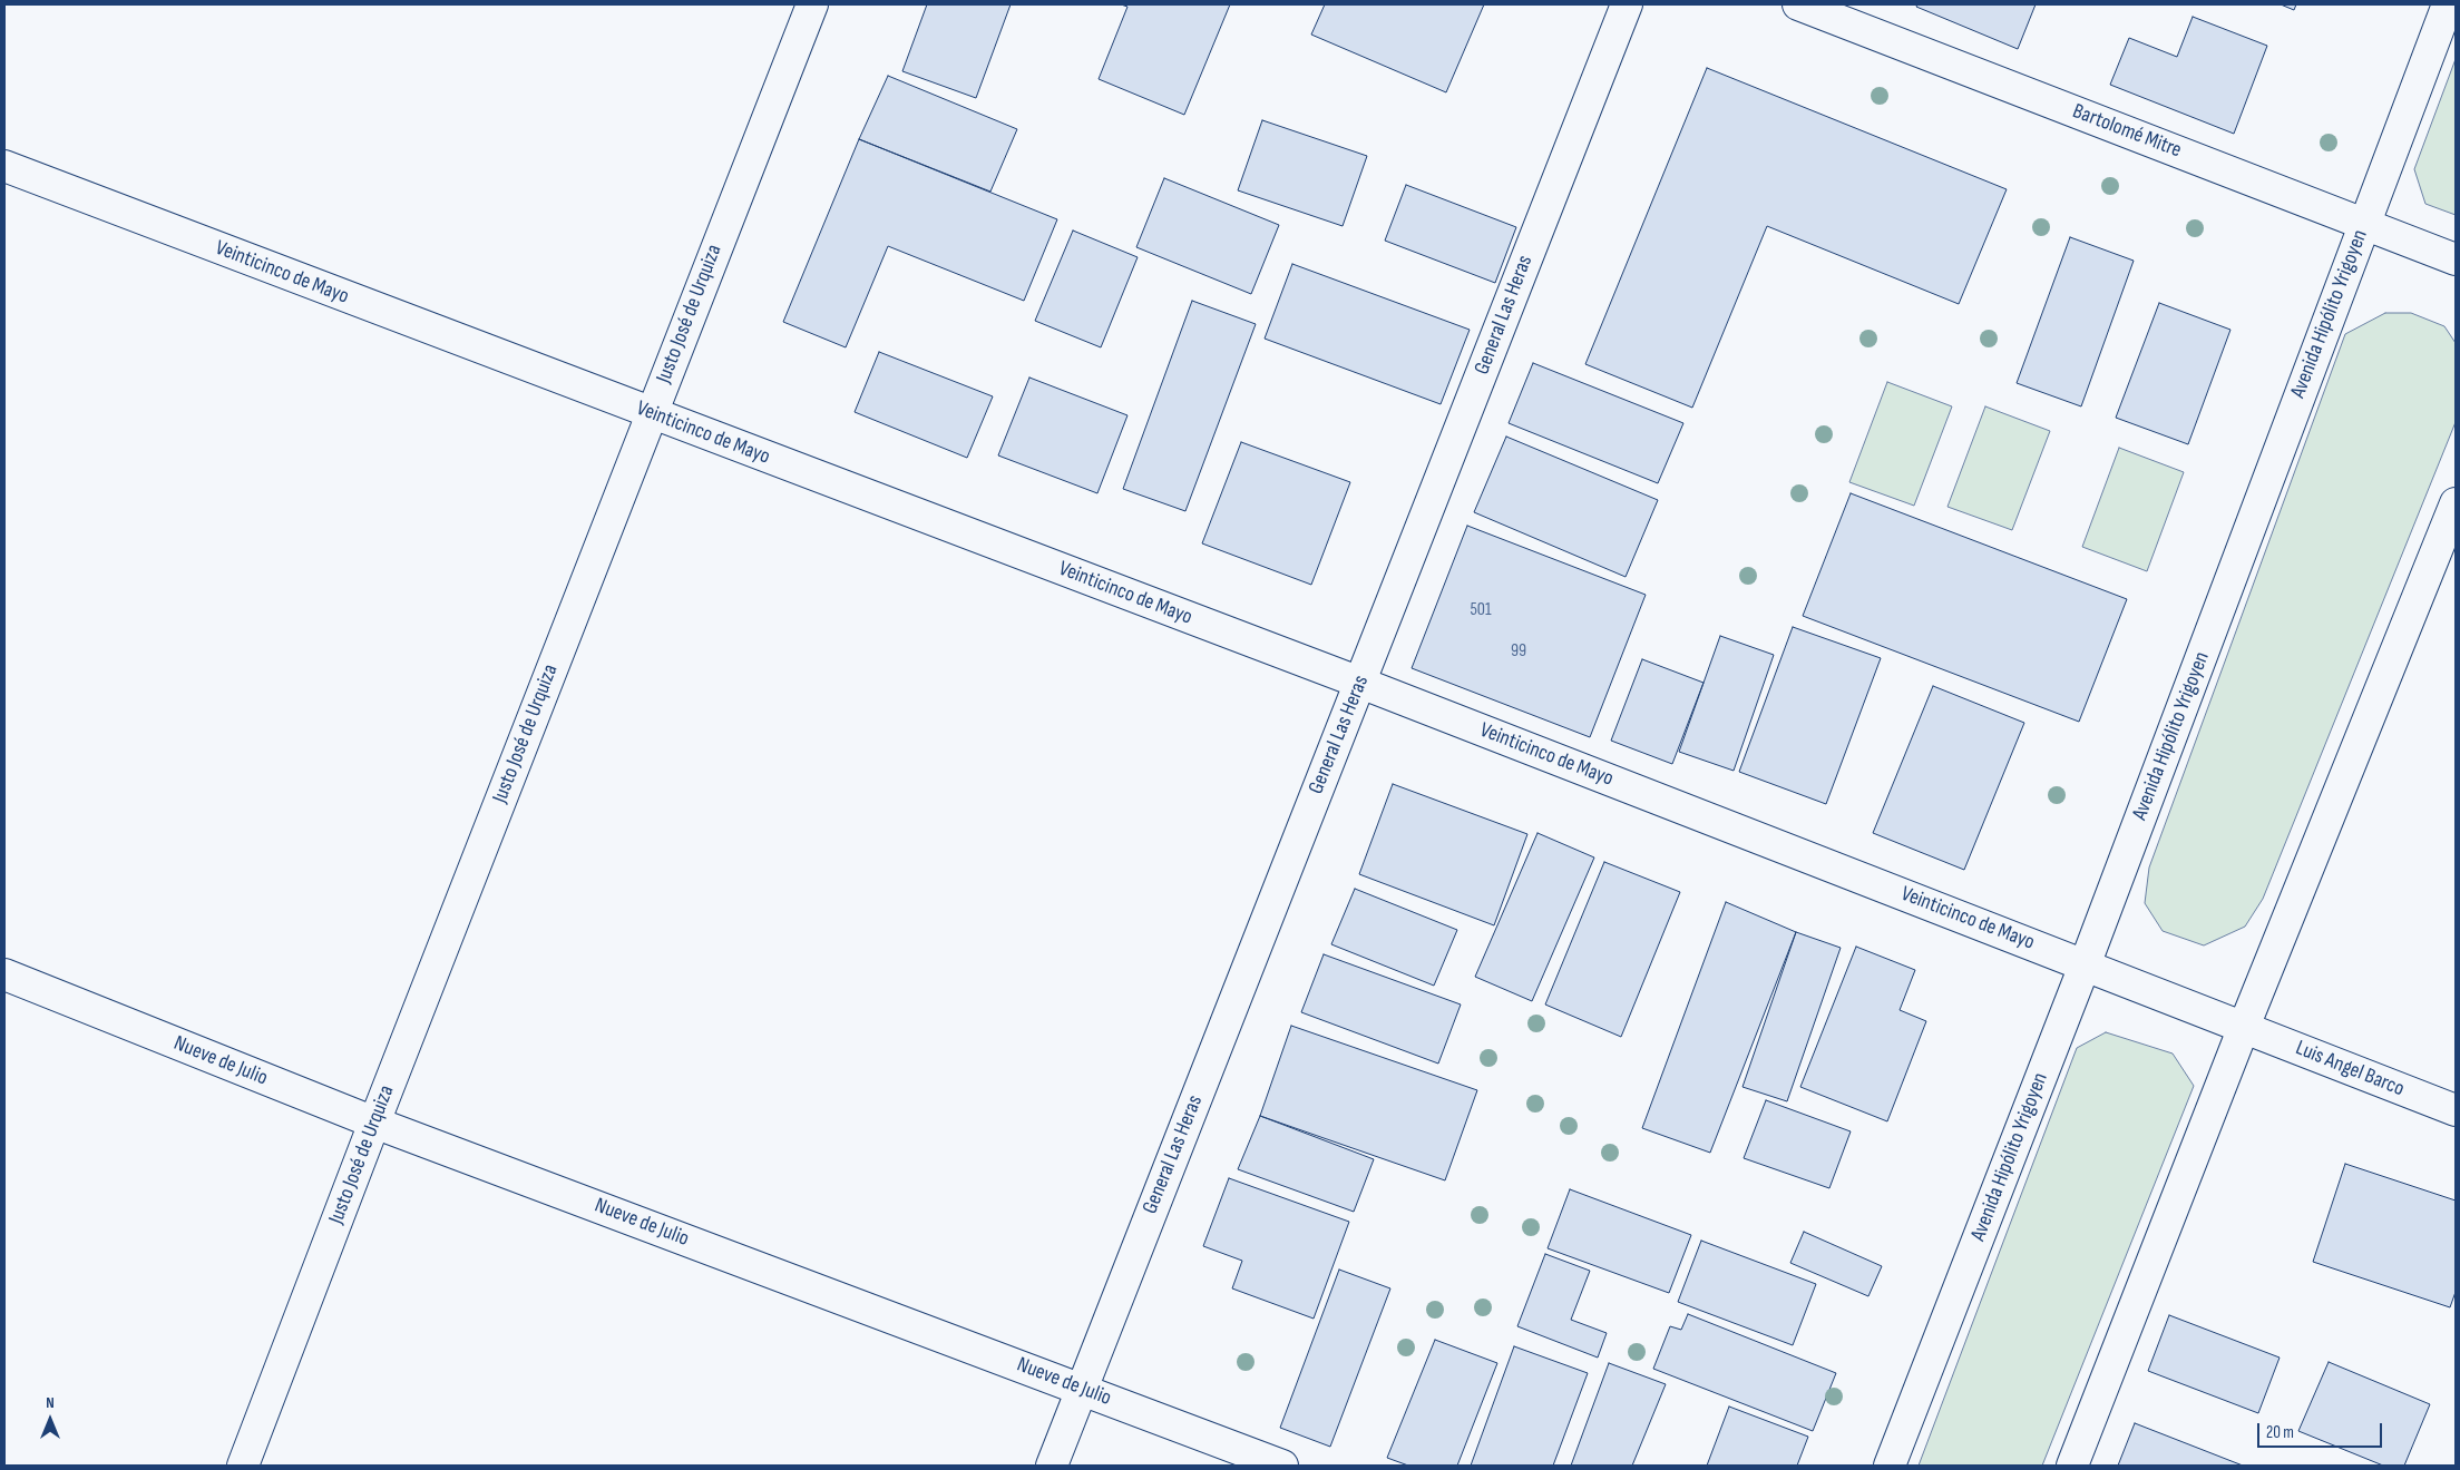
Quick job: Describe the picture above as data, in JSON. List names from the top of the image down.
{
  "streets": {
    "street": [
      "Bartolomé Mitre",
      "Veinticinco de Mayo",
      "Justo José de Urquiza",
      "Avenida Hipólito Yrigoyen",
      "General Las Heras",
      "Nueve de Julio",
      "Luis Angel Barco"
    ]
  },
  "crossings": [
    ["Bartolomé Mitre", "Avenida Hipólito Yrigoyen"],
    ["Veinticinco de Mayo", "Justo José de Urquiza"],
    ["Veinticinco de Mayo", "Avenida Hipólito Yrigoyen"],
    ["Veinticinco de Mayo", "General Las Heras"],
    ["Veinticinco de Mayo", "Luis Angel Barco"],
    ["Justo José de Urquiza", "Nueve de Julio"],
    ["General Las Heras", "Nueve de Julio"]
  ],
  "house_numbers": ["501", "99"],
  "scale_bar": "20 m",
  "north": "top"
}
